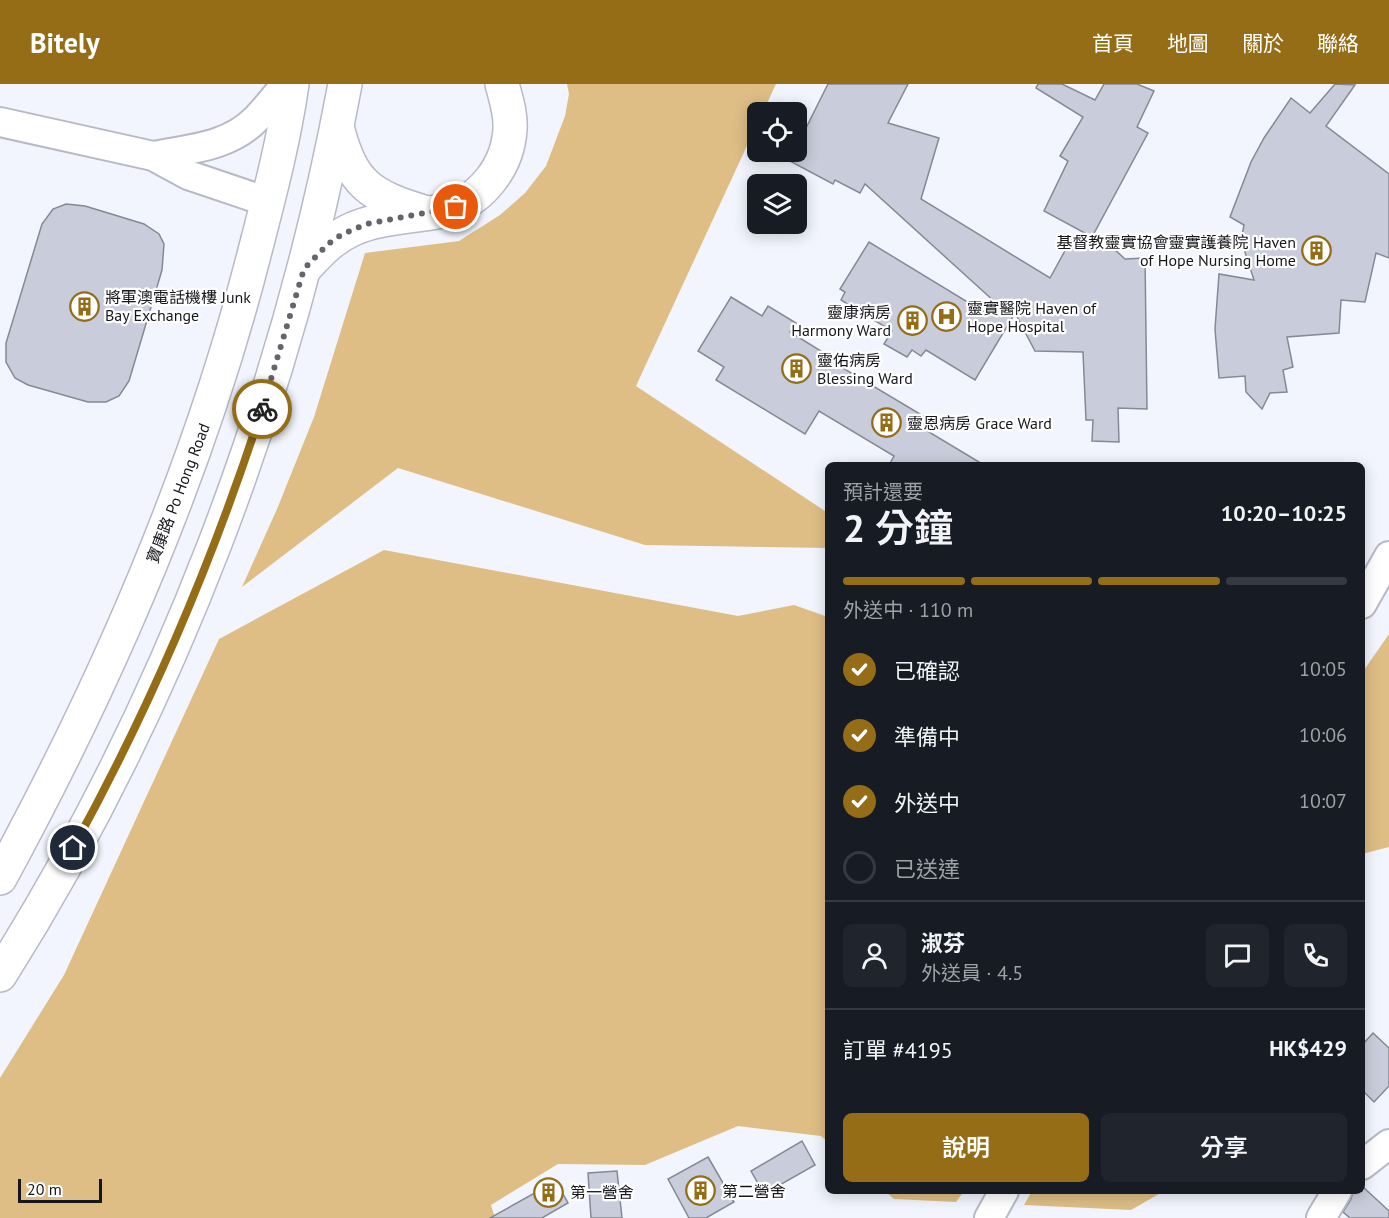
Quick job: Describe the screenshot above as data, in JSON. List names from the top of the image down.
{
  "streets": {
    "main road": ["寶康路 Po Hong Road"]
  },
  "places": {
    "building": [
      "基督教靈實協會靈實護養院 Haven of Hope Nursing Home",
      "將軍澳電話機樓 Junk Bay Exchange",
      "靈康病房 Harmony Ward",
      "靈佑病房 Blessing Ward",
      "靈恩病房 Grace Ward",
      "第二營舍",
      "第一營舍"
    ],
    "hospital": ["靈實醫院 Haven of Hope Hospital"]
  },
  "scale_bar": "20 m",
  "page": {
    "header": "Bitely",
    "nav": [
      "首頁",
      "地圖",
      "關於",
      "聯絡"
    ],
    "heading": ["2 分鐘", "預計還要", "10:20–10:25"],
    "panel": [
      "淑芬",
      "外送員 · 4.5",
      "訂單 #4195",
      "HK$429"
    ],
    "bar": "外送中 · 110 m",
    "list": [
      ["已確認", "10:05"],
      ["準備中", "10:06"],
      ["外送中", "10:07"],
      "已送達"
    ],
    "buttons": ["說明", "分享"],
    "scale": "20 m"
  }
}
